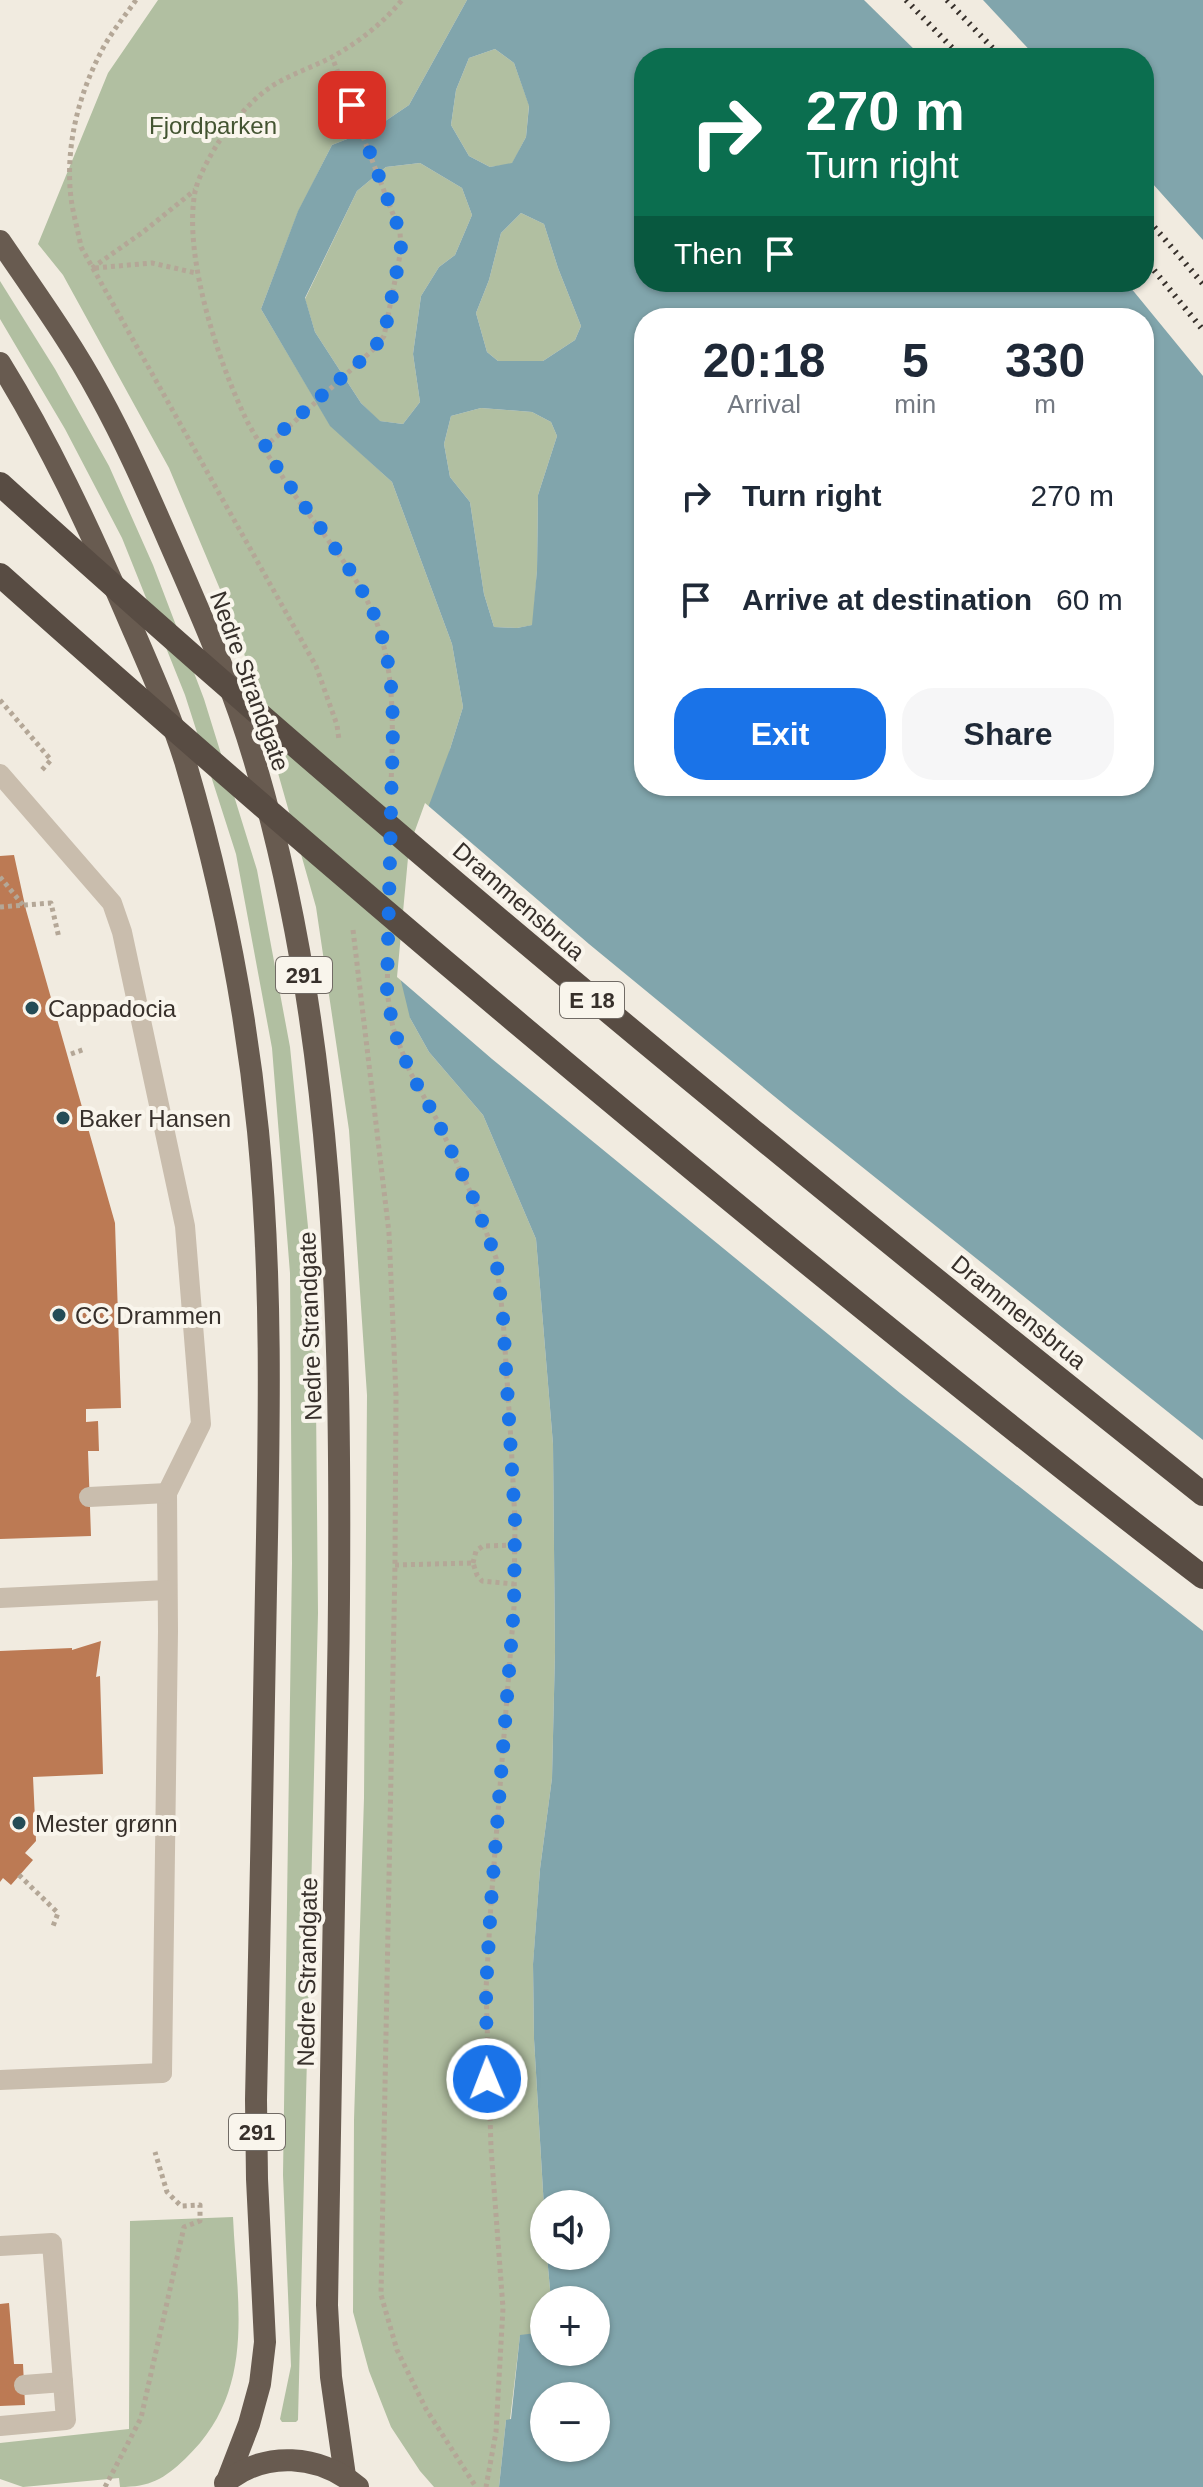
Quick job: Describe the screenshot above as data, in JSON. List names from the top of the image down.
{
  "streets": {
    "highway": [
      "Nedre Strandgate",
      "Drammensbrua",
      "291",
      "E 18"
    ]
  },
  "crossings": [
    ["Nedre Strandgate", "291"]
  ],
  "parks": ["Fjordparken"],
  "places": [
    "Cappadocia",
    "Baker Hansen",
    "CC Drammen",
    "Mester grønn"
  ],
  "page": {
    "turn": ["270 m", "Turn right"],
    "then": "Then",
    "eta": [
      "20:18",
      "Arrival",
      "5",
      "min",
      "330",
      "m"
    ],
    "list": [
      {
        "name": "Turn right",
        "value": "270 m"
      },
      {
        "name": "Arrive at destination",
        "value": "60 m"
      }
    ],
    "buttons": ["Exit", "Share"],
    "map_buttons": ["+", "−"]
  }
}
